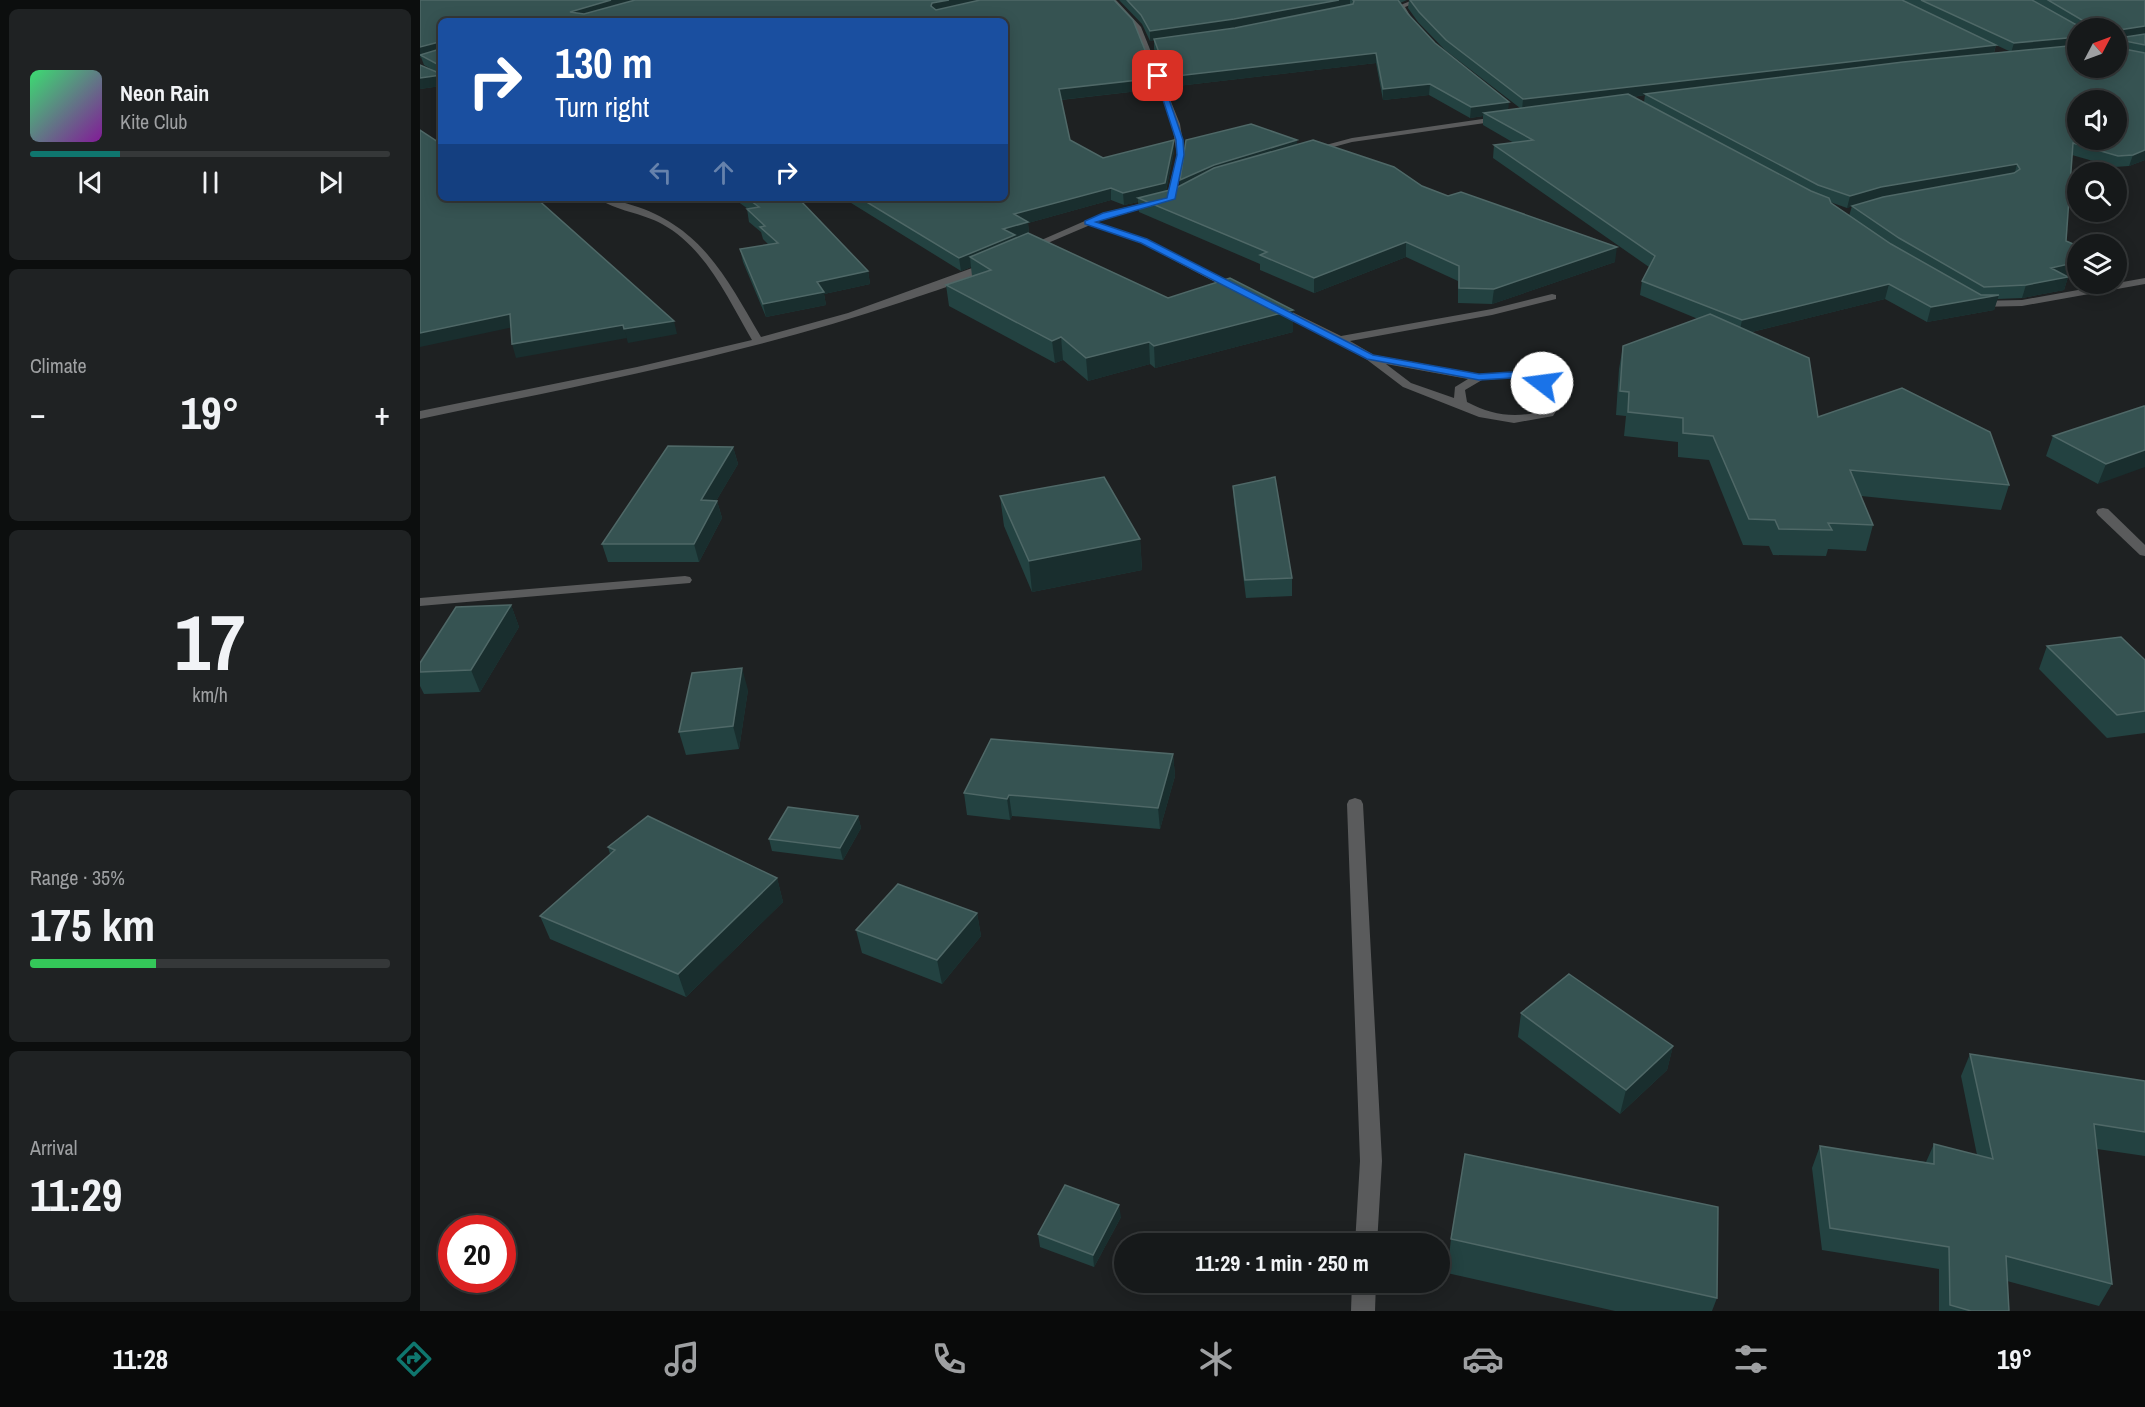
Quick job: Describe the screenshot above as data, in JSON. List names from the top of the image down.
{
  "north": "top right",
  "page": {
    "turn": ["130 m", "Turn right"],
    "song": ["Neon Rain", "Kite Club"],
    "tile": [
      "Climate",
      ["17", "km/h"],
      ["Range · 35%", "175 km"],
      ["Arrival", "11:29"]
    ],
    "heat": ["−", "19°", "+"],
    "limit": "20",
    "trip": "11:29 · 1 min · 250 m",
    "tabs": ["11:28", "19°"]
  }
}
